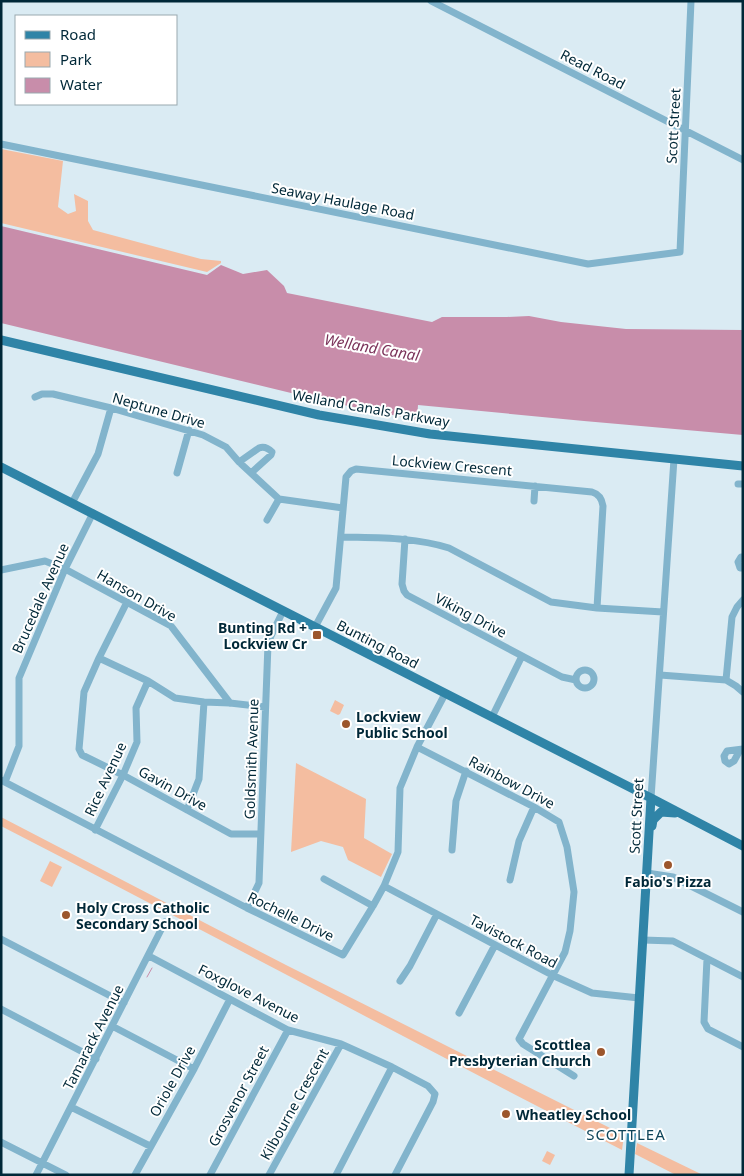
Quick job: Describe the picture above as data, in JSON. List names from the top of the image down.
{
  "streets": {
    "main road": ["Scott Street", "Welland Canals Parkway", "Bunting Road"],
    "street": [
      "Read Road",
      "Seaway Haulage Road",
      "Neptune Drive",
      "Lockview Crescent",
      "Hanson Drive",
      "Brucedale Avenue",
      "Viking Drive",
      "Goldsmith Avenue",
      "Rice Avenue",
      "Rainbow Drive",
      "Gavin Drive",
      "Rochelle Drive",
      "Tavistock Road",
      "Foxglove Avenue",
      "Tamarack Avenue",
      "Oriole Drive",
      "Grosvenor Street",
      "Kilbourne Crescent"
    ]
  },
  "crossings": [
    ["Read Road", "Scott Street"],
    ["Scott Street", "Seaway Haulage Road"],
    ["Scott Street", "Welland Canals Parkway"],
    ["Scott Street", "Bunting Road"],
    ["Scott Street", "Tavistock Road"],
    ["Lockview Crescent", "Bunting Road"],
    ["Hanson Drive", "Brucedale Avenue"],
    ["Brucedale Avenue", "Bunting Road"],
    ["Brucedale Avenue", "Rochelle Drive"],
    ["Bunting Road", "Goldsmith Avenue"],
    ["Bunting Road", "Rochelle Drive"],
    ["Goldsmith Avenue", "Gavin Drive"],
    ["Goldsmith Avenue", "Rochelle Drive"],
    ["Rice Avenue", "Gavin Drive"],
    ["Rice Avenue", "Rochelle Drive"],
    ["Rainbow Drive", "Rochelle Drive"],
    ["Rainbow Drive", "Tavistock Road"],
    ["Rochelle Drive", "Tavistock Road"],
    ["Foxglove Avenue", "Tamarack Avenue"],
    ["Foxglove Avenue", "Oriole Drive"],
    ["Foxglove Avenue", "Grosvenor Street"],
    ["Foxglove Avenue", "Kilbourne Crescent"]
  ],
  "districts": ["SCOTTLEA"],
  "water": ["Welland Canal"],
  "places": {
    "transit": ["Bunting Rd + Lockview Cr"],
    "other": [
      "Lockview Public School",
      "Fabio's Pizza",
      "Holy Cross Catholic Secondary School",
      "Scottlea Presbyterian Church",
      "Wheatley School"
    ]
  },
  "legend": ["Road", "Park", "Water"]
}
